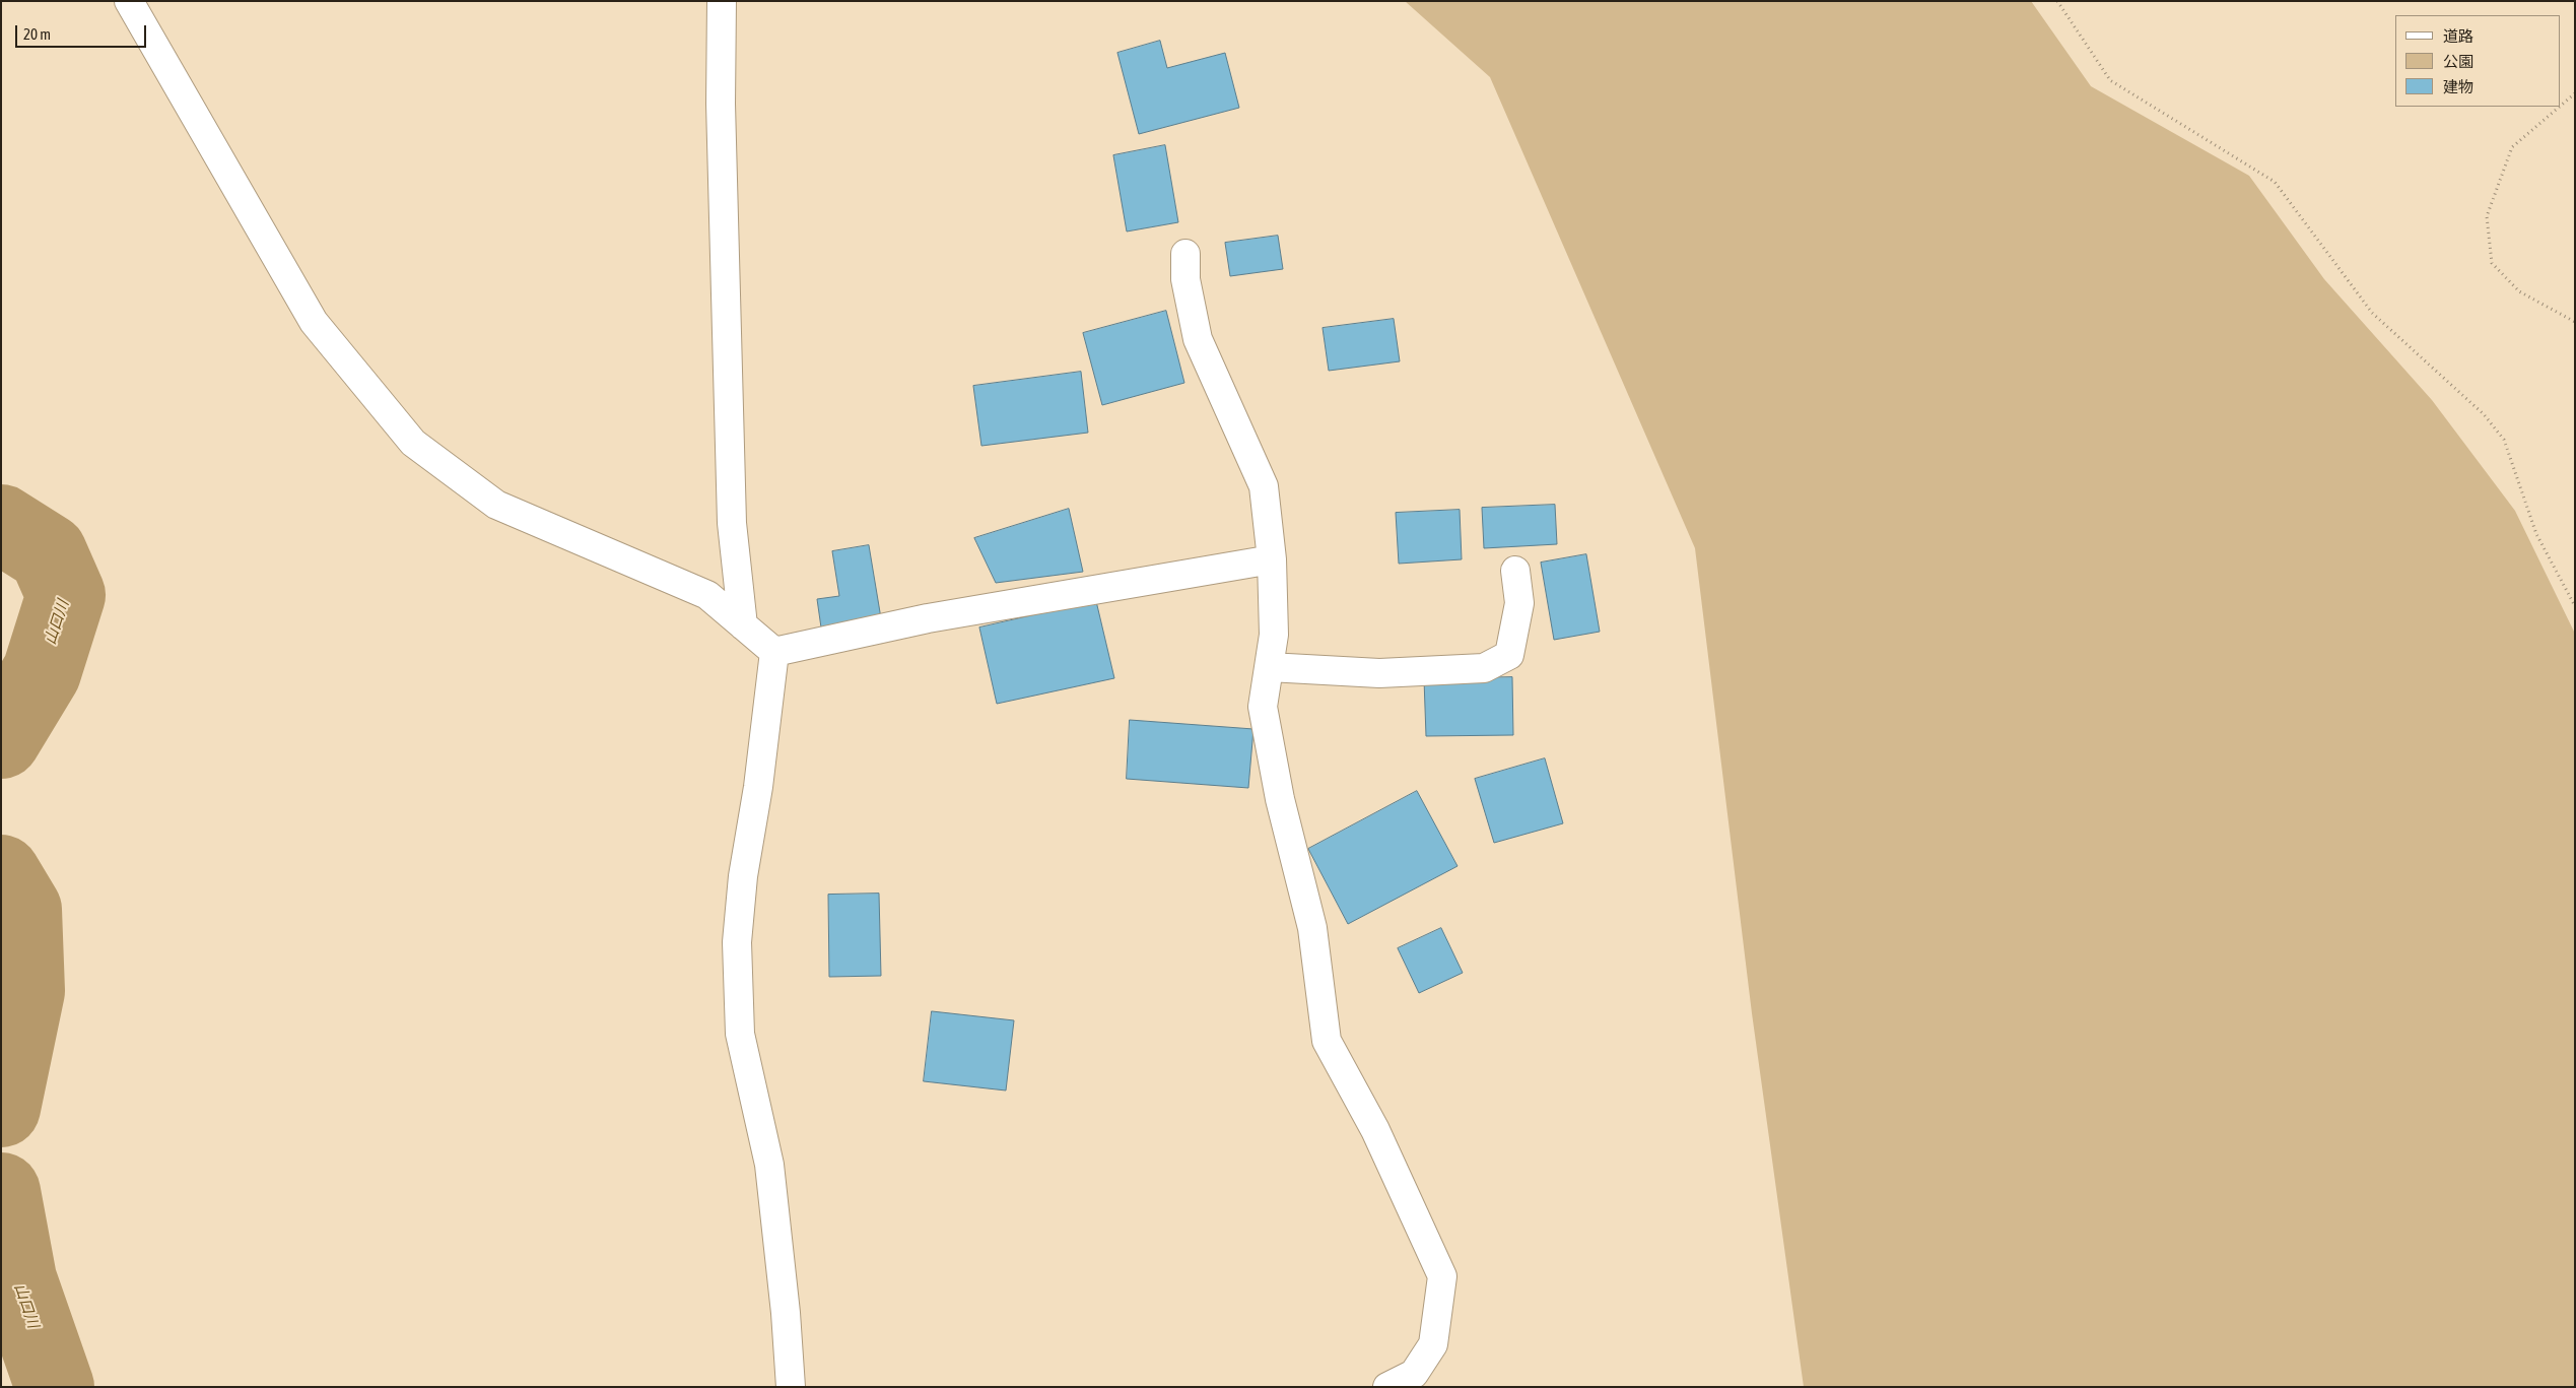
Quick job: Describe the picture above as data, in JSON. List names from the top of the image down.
{
  "water": ["山口川"],
  "legend": ["道路", "公園", "建物"],
  "scale_bar": "20 m"
}
